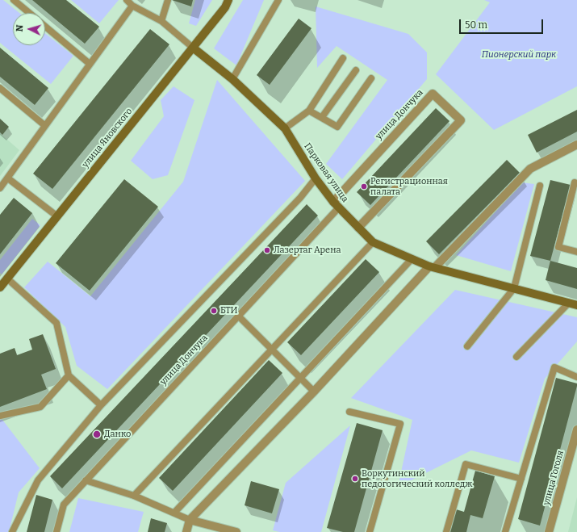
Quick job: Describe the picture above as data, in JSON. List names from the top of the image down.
{
  "streets": {
    "street": [
      "улица Дончука",
      "улица Яновского",
      "Парковая улица",
      "улица Гоголя"
    ]
  },
  "crossings": [
    ["улица Дончука", "Парковая улица"],
    ["улица Яновского", "Парковая улица"]
  ],
  "parks": ["Пионерский парк"],
  "places": [
    "Регистрационная палата",
    "Лазертаг Арена",
    "БТИ",
    "Данко",
    "Воркутинский педогогический колледж"
  ],
  "scale_bar": "50 m",
  "north": "left"
}
